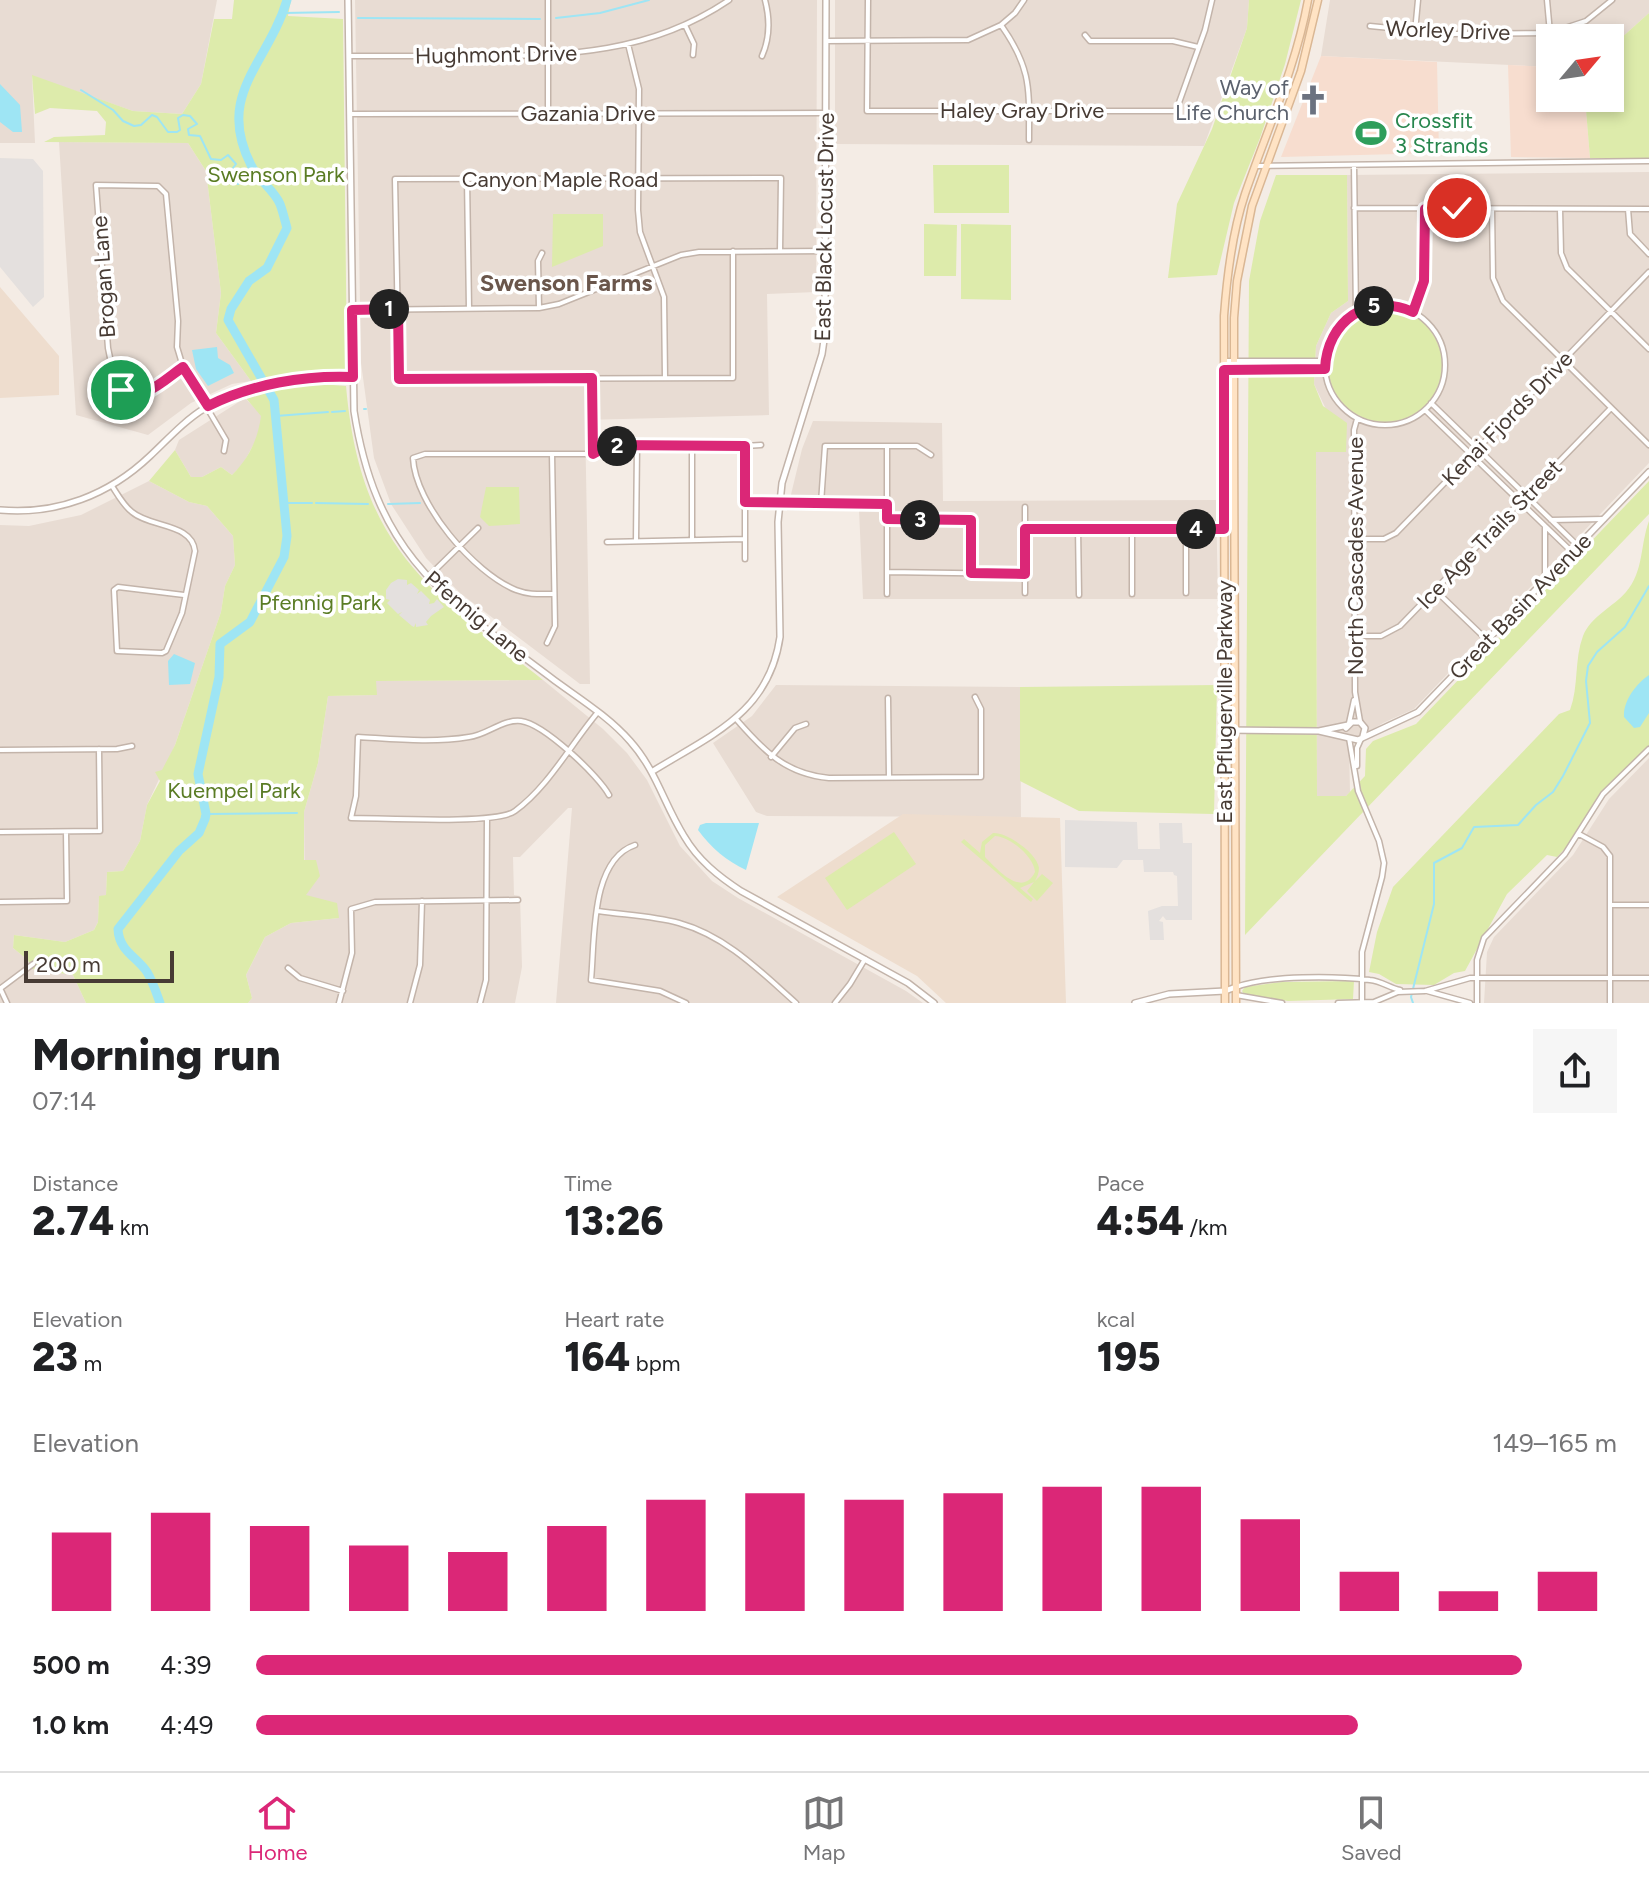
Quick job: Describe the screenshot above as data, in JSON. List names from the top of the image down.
{
  "streets": {
    "main road": ["East Pflugerville Parkway"],
    "street": [
      "Worley Drive",
      "Hughmont Drive",
      "Haley Gray Drive",
      "Gazania Drive",
      "Canyon Maple Road",
      "East Black Locust Drive",
      "Brogan Lane",
      "Kenai Fjords Drive",
      "Ice Age Trails Street",
      "North Cascades Avenue",
      "Great Basin Avenue",
      "Pfennig Lane"
    ]
  },
  "crossings": [
    ["Hughmont Drive", "Pfennig Lane"],
    ["Gazania Drive", "East Black Locust Drive"],
    ["Gazania Drive", "Pfennig Lane"],
    ["East Black Locust Drive", "Pfennig Lane"],
    ["Kenai Fjords Drive", "North Cascades Avenue"],
    ["Ice Age Trails Street", "North Cascades Avenue"],
    ["North Cascades Avenue", "Great Basin Avenue"]
  ],
  "districts": ["Swenson Farms"],
  "parks": ["Swenson Park", "Pfennig Park", "Kuempel Park"],
  "places": {
    "church": ["Way of Life Church"],
    "sports": ["Crossfit 3 Strands"]
  },
  "scale_bar": "200 m",
  "north": "top right",
  "page": {
    "pins": [
      "5",
      "1",
      "2",
      "3",
      "4"
    ],
    "scale": "200 m",
    "heading": ["Morning run", "07:14"],
    "stats": [
      ["Distance", "2.74 km"],
      ["Time", "13:26"],
      ["Pace", "4:54 /km"],
      ["Elevation", "23 m"],
      ["Heart rate", "164 bpm"],
      ["kcal", "195"]
    ],
    "chart": ["Elevation", "149–165 m"],
    "list": [
      {
        "name": "500 m",
        "note": "4:39"
      },
      {
        "name": "1.0 km",
        "note": "4:49"
      }
    ],
    "tabs": ["Home", "Map", "Saved"]
  }
}
